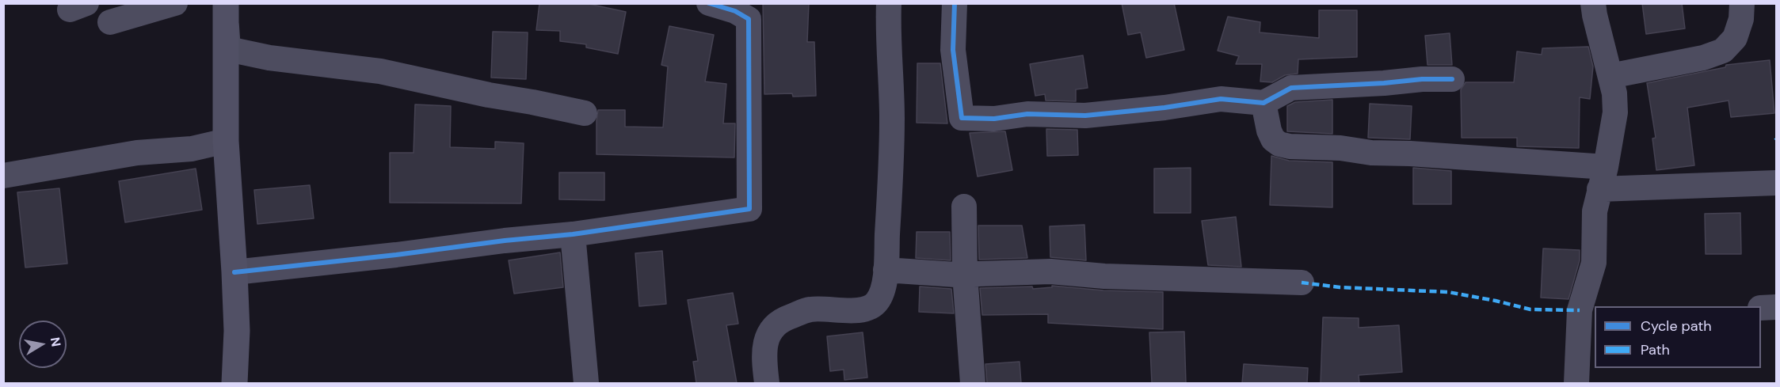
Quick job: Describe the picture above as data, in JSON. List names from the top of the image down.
{
  "legend": ["Cycle path", "Path"],
  "north": "right"
}
